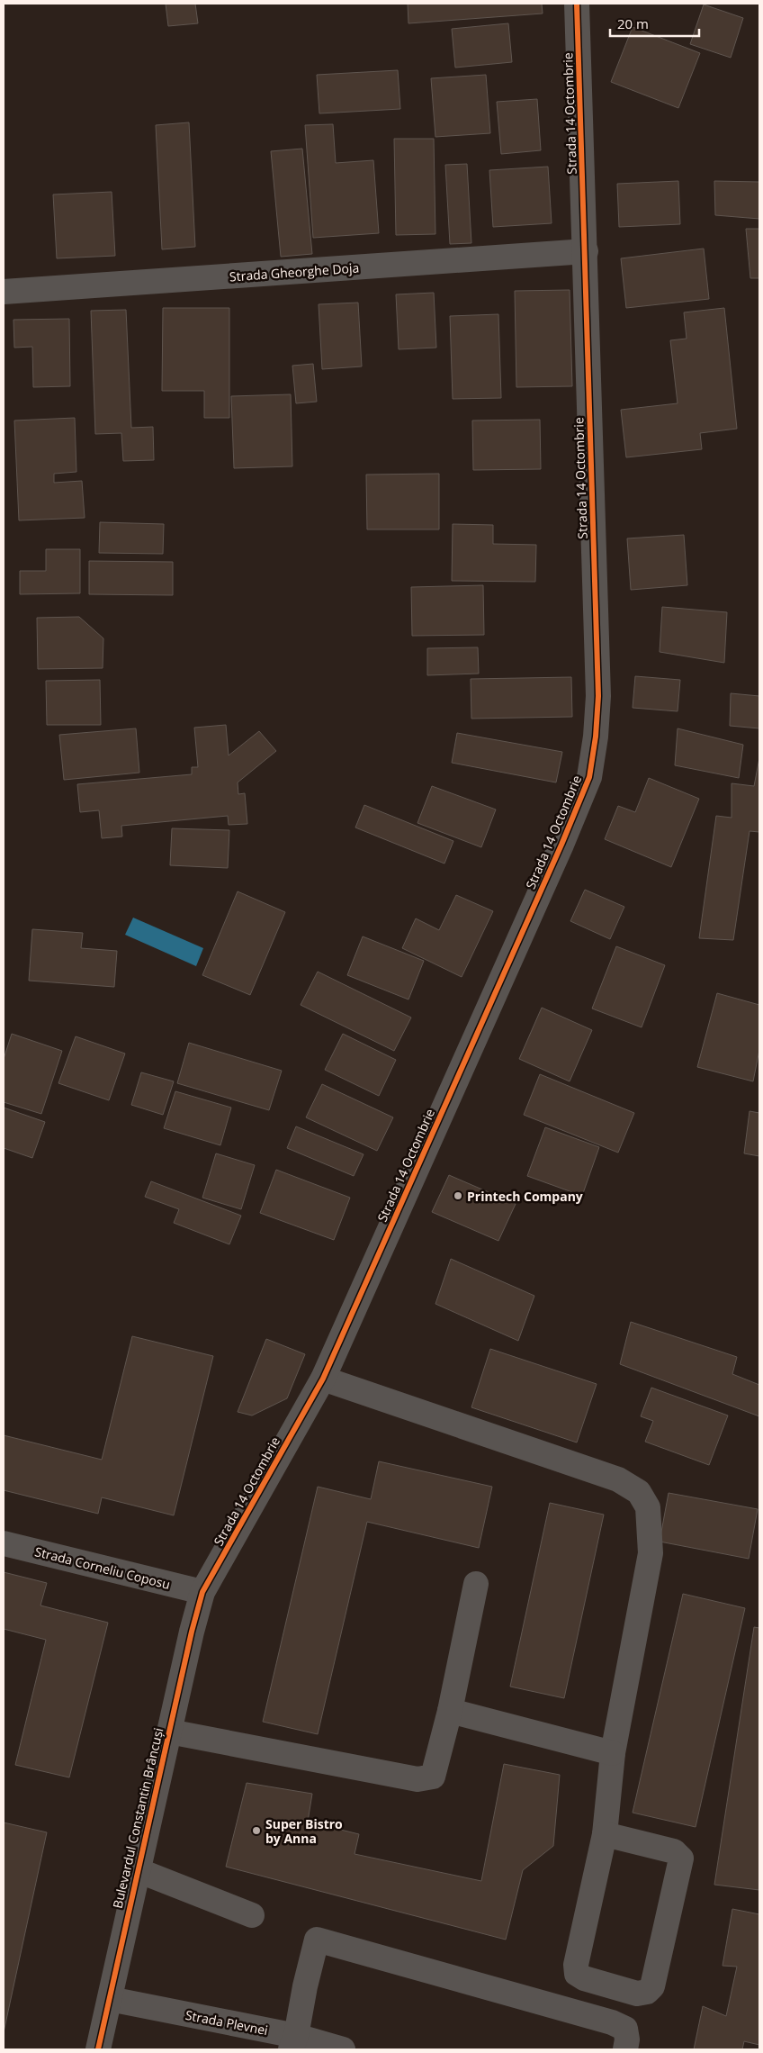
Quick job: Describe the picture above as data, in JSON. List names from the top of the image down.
{
  "streets": {
    "street": [
      "Strada 14 Octombrie",
      "Strada Gheorghe Doja",
      "Strada Corneliu Coposu",
      "Bulevardul Constantin Brâncuși",
      "Strada Plevnei"
    ]
  },
  "crossings": [
    ["Strada 14 Octombrie", "Strada Gheorghe Doja"],
    ["Strada 14 Octombrie", "Strada Corneliu Coposu"],
    ["Strada 14 Octombrie", "Bulevardul Constantin Brâncuși"],
    ["Strada Corneliu Coposu", "Bulevardul Constantin Brâncuși"],
    ["Bulevardul Constantin Brâncuși", "Strada Plevnei"]
  ],
  "places": ["Printech Company", "Super Bistro by Anna"],
  "scale_bar": "20 m"
}
